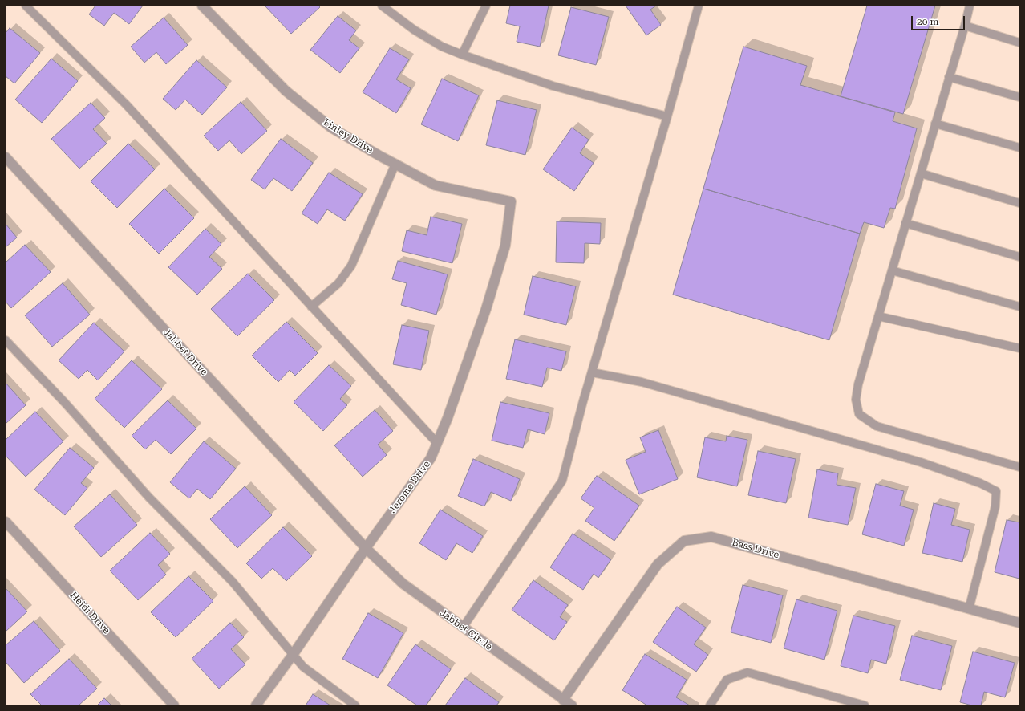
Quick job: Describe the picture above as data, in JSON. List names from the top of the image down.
{
  "streets": {
    "street": [
      "Finley Drive",
      "Jabbet Drive",
      "Jerome Drive",
      "Bass Drive",
      "Heidi Drive",
      "Jabbet Circle"
    ]
  },
  "crossings": [
    ["Finley Drive", "Jerome Drive"],
    ["Jabbet Drive", "Jerome Drive"],
    ["Jabbet Drive", "Jabbet Circle"],
    ["Jerome Drive", "Jabbet Circle"],
    ["Bass Drive", "Jabbet Circle"]
  ],
  "scale_bar": "20 m"
}
